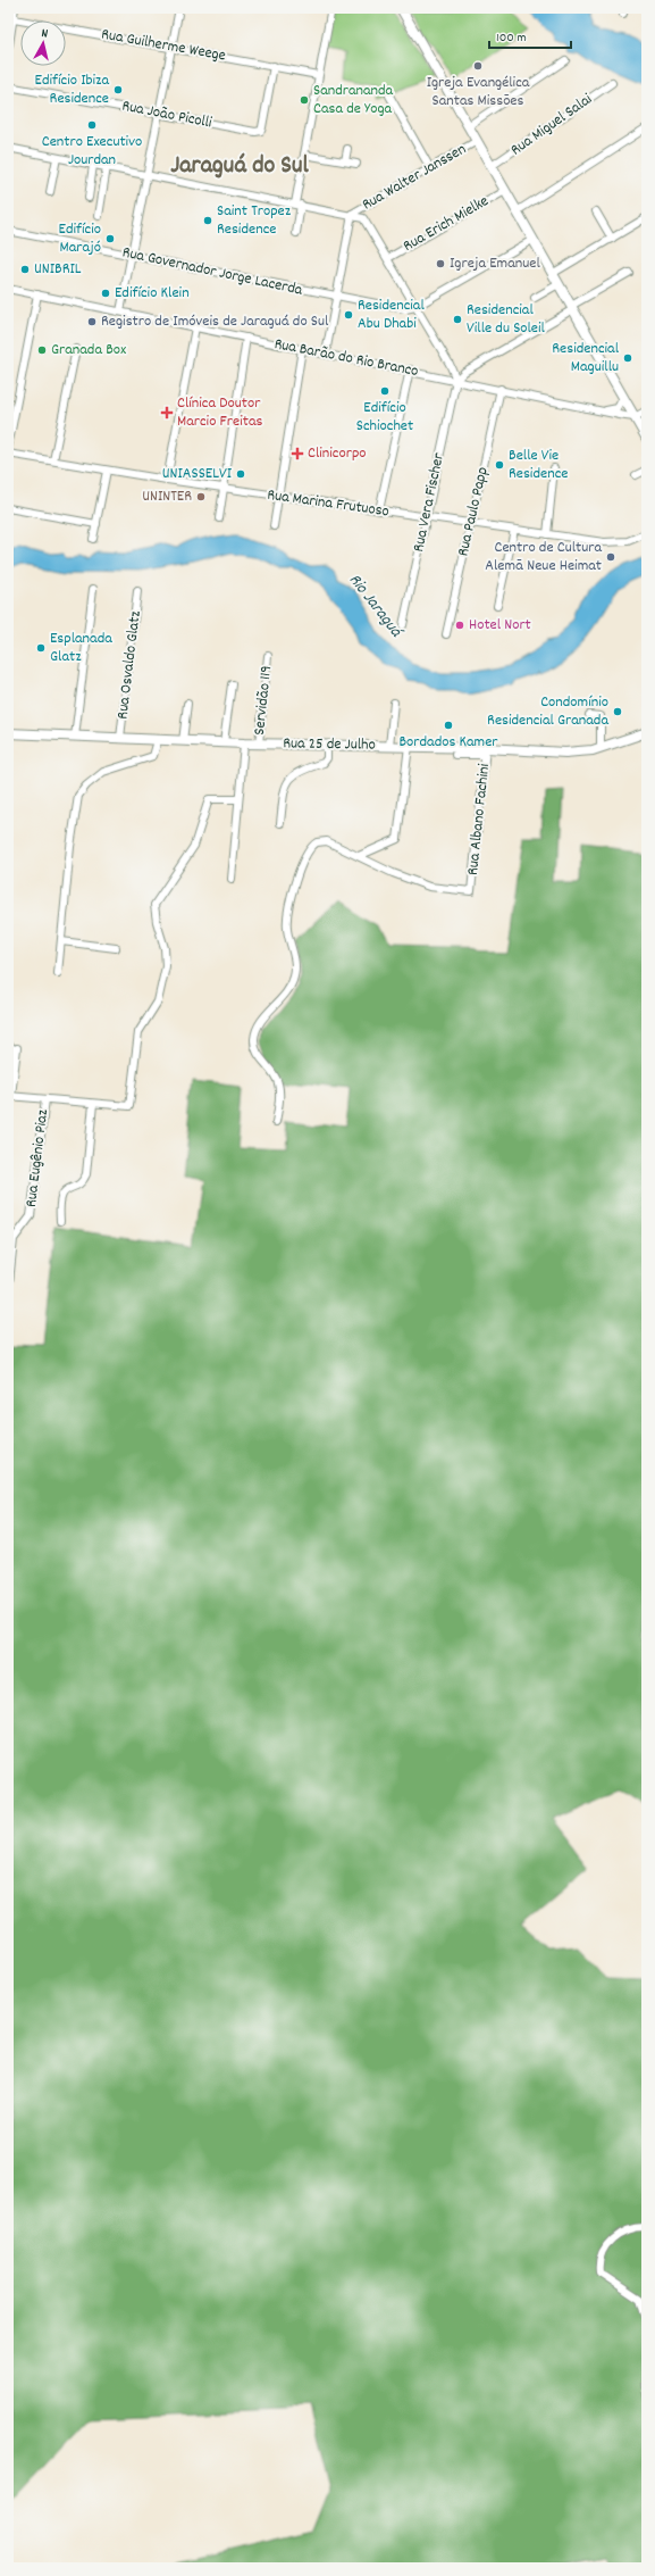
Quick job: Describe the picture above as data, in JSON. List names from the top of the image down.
{
  "streets": {
    "main road": ["Rua 25 de Julho"],
    "street": [
      "Rua Guilherme Weege",
      "Rua João Picolli",
      "Rua Miguel Salai",
      "Rua Walter Janssen",
      "Rua Erich Mielke",
      "Rua Governador Jorge Lacerda",
      "Rua Barão do Rio Branco",
      "Rua Vera Fischer",
      "Rua Marina Frutuoso",
      "Rua Paulo Papp",
      "Rua Osvaldo Glatz",
      "Servidão 119",
      "Rua Albano Fachini",
      "Rua Eugênio Piaz"
    ]
  },
  "crossings": [
    ["Rua Guilherme Weege", "Rua João Picolli"],
    ["Rua Barão do Rio Branco", "Rua Vera Fischer"],
    ["Rua Barão do Rio Branco", "Rua Paulo Papp"],
    ["Rua Vera Fischer", "Rua Marina Frutuoso"],
    ["Rua Marina Frutuoso", "Rua Paulo Papp"],
    ["Rua Osvaldo Glatz", "Rua 25 de Julho"],
    ["Servidão 119", "Rua 25 de Julho"],
    ["Rua 25 de Julho", "Rua Albano Fachini"]
  ],
  "districts": ["Jaraguá do Sul"],
  "water": ["Rio Jaraguá"],
  "places": {
    "other": [
      "Igreja Evangélica Santas Missões",
      "Edifício Ibiza Residence",
      "Sandrananda Casa de Yoga",
      "Centro Executivo Jourdan",
      "Saint Tropez Residence",
      "Edifício Marajó",
      "Igreja Emanuel",
      "UNIBRIL",
      "Edifício Klein",
      "Residencial Abu Dhabi",
      "Residencial Ville du Soleil",
      "Registro de Imóveis de Jaraguá do Sul",
      "Granada Box",
      "Residencial Maguillu",
      "Edifício Schiochet",
      "Belle Vie Residence",
      "UNIASSELVI",
      "UNINTER",
      "Centro de Cultura Alemã Neue Heimat",
      "Hotel Nort",
      "Esplanada Glatz",
      "Condomínio Residencial Granada",
      "Bordados Kamer"
    ],
    "health": ["Clínica Doutor Marcio Freitas", "Clinicorpo"]
  },
  "scale_bar": "100 m",
  "north": "top"
}
